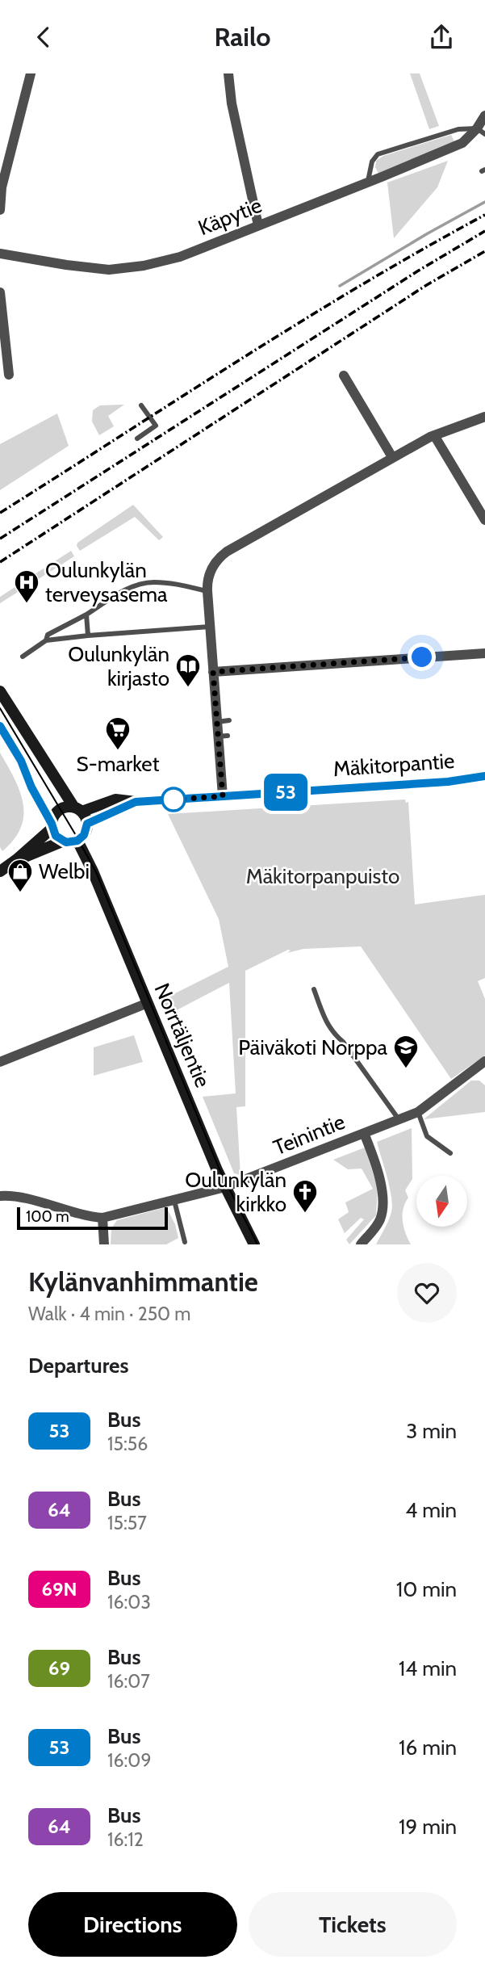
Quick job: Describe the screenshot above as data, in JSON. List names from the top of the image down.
{
  "streets": {
    "street": [
      "Käpytie",
      "Mäkitorpantie",
      "Norrtäljentie",
      "Teinintie"
    ]
  },
  "crossings": [
    ["Mäkitorpantie", "Norrtäljentie"],
    ["Norrtäljentie", "Teinintie"]
  ],
  "parks": ["Mäkitorpanpuisto"],
  "places": {
    "hospital": ["Oulunkylän terveysasema"],
    "library": ["Oulunkylän kirjasto"],
    "supermarket": ["S-market"],
    "shop": ["Welbi"],
    "school or university": ["Päiväkoti Norppa"],
    "church": ["Oulunkylän kirkko"]
  },
  "lines": ["bus line 53"],
  "scale_bar": "100 m",
  "north": "bottom",
  "page": {
    "header": "Railo",
    "on_map": "53",
    "scale": "100 m",
    "heading": [
      ["Kylänvanhimmantie", "Walk · 4 min · 250 m"],
      "Departures"
    ],
    "list": [
      {
        "mark": "53",
        "name": "Bus",
        "note": "15:56",
        "value": "3 min"
      },
      {
        "mark": "64",
        "name": "Bus",
        "note": "15:57",
        "value": "4 min"
      },
      {
        "mark": "69N",
        "name": "Bus",
        "note": "16:03",
        "value": "10 min"
      },
      {
        "mark": "69",
        "name": "Bus",
        "note": "16:07",
        "value": "14 min"
      },
      {
        "mark": "53",
        "name": "Bus",
        "note": "16:09",
        "value": "16 min"
      },
      {
        "mark": "64",
        "name": "Bus",
        "note": "16:12",
        "value": "19 min"
      }
    ],
    "buttons": ["Directions", "Tickets"]
  }
}
